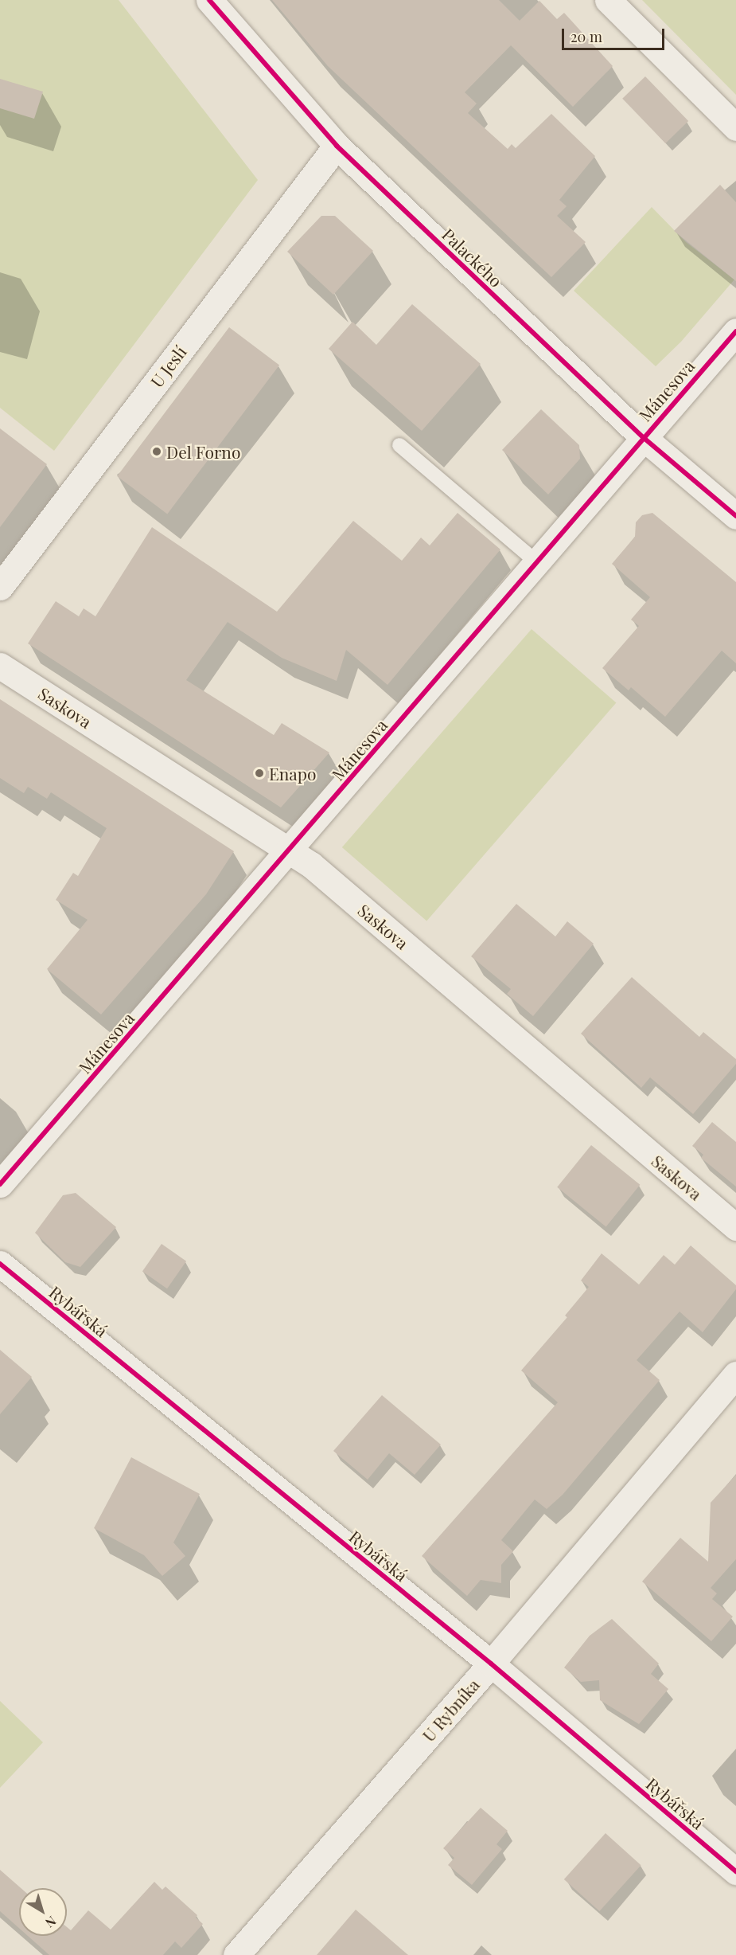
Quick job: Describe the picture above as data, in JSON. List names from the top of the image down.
{
  "streets": {
    "street": [
      "Palackého",
      "U Jeslí",
      "Mánesova",
      "Saskova",
      "Rybářská",
      "U Rybníka"
    ]
  },
  "crossings": [
    ["Palackého", "U Jeslí"],
    ["Palackého", "Mánesova"],
    ["Mánesova", "Saskova"],
    ["Rybářská", "U Rybníka"]
  ],
  "places": ["Del Forno", "Enapo"],
  "scale_bar": "20 m",
  "north": "bottom right"
}
